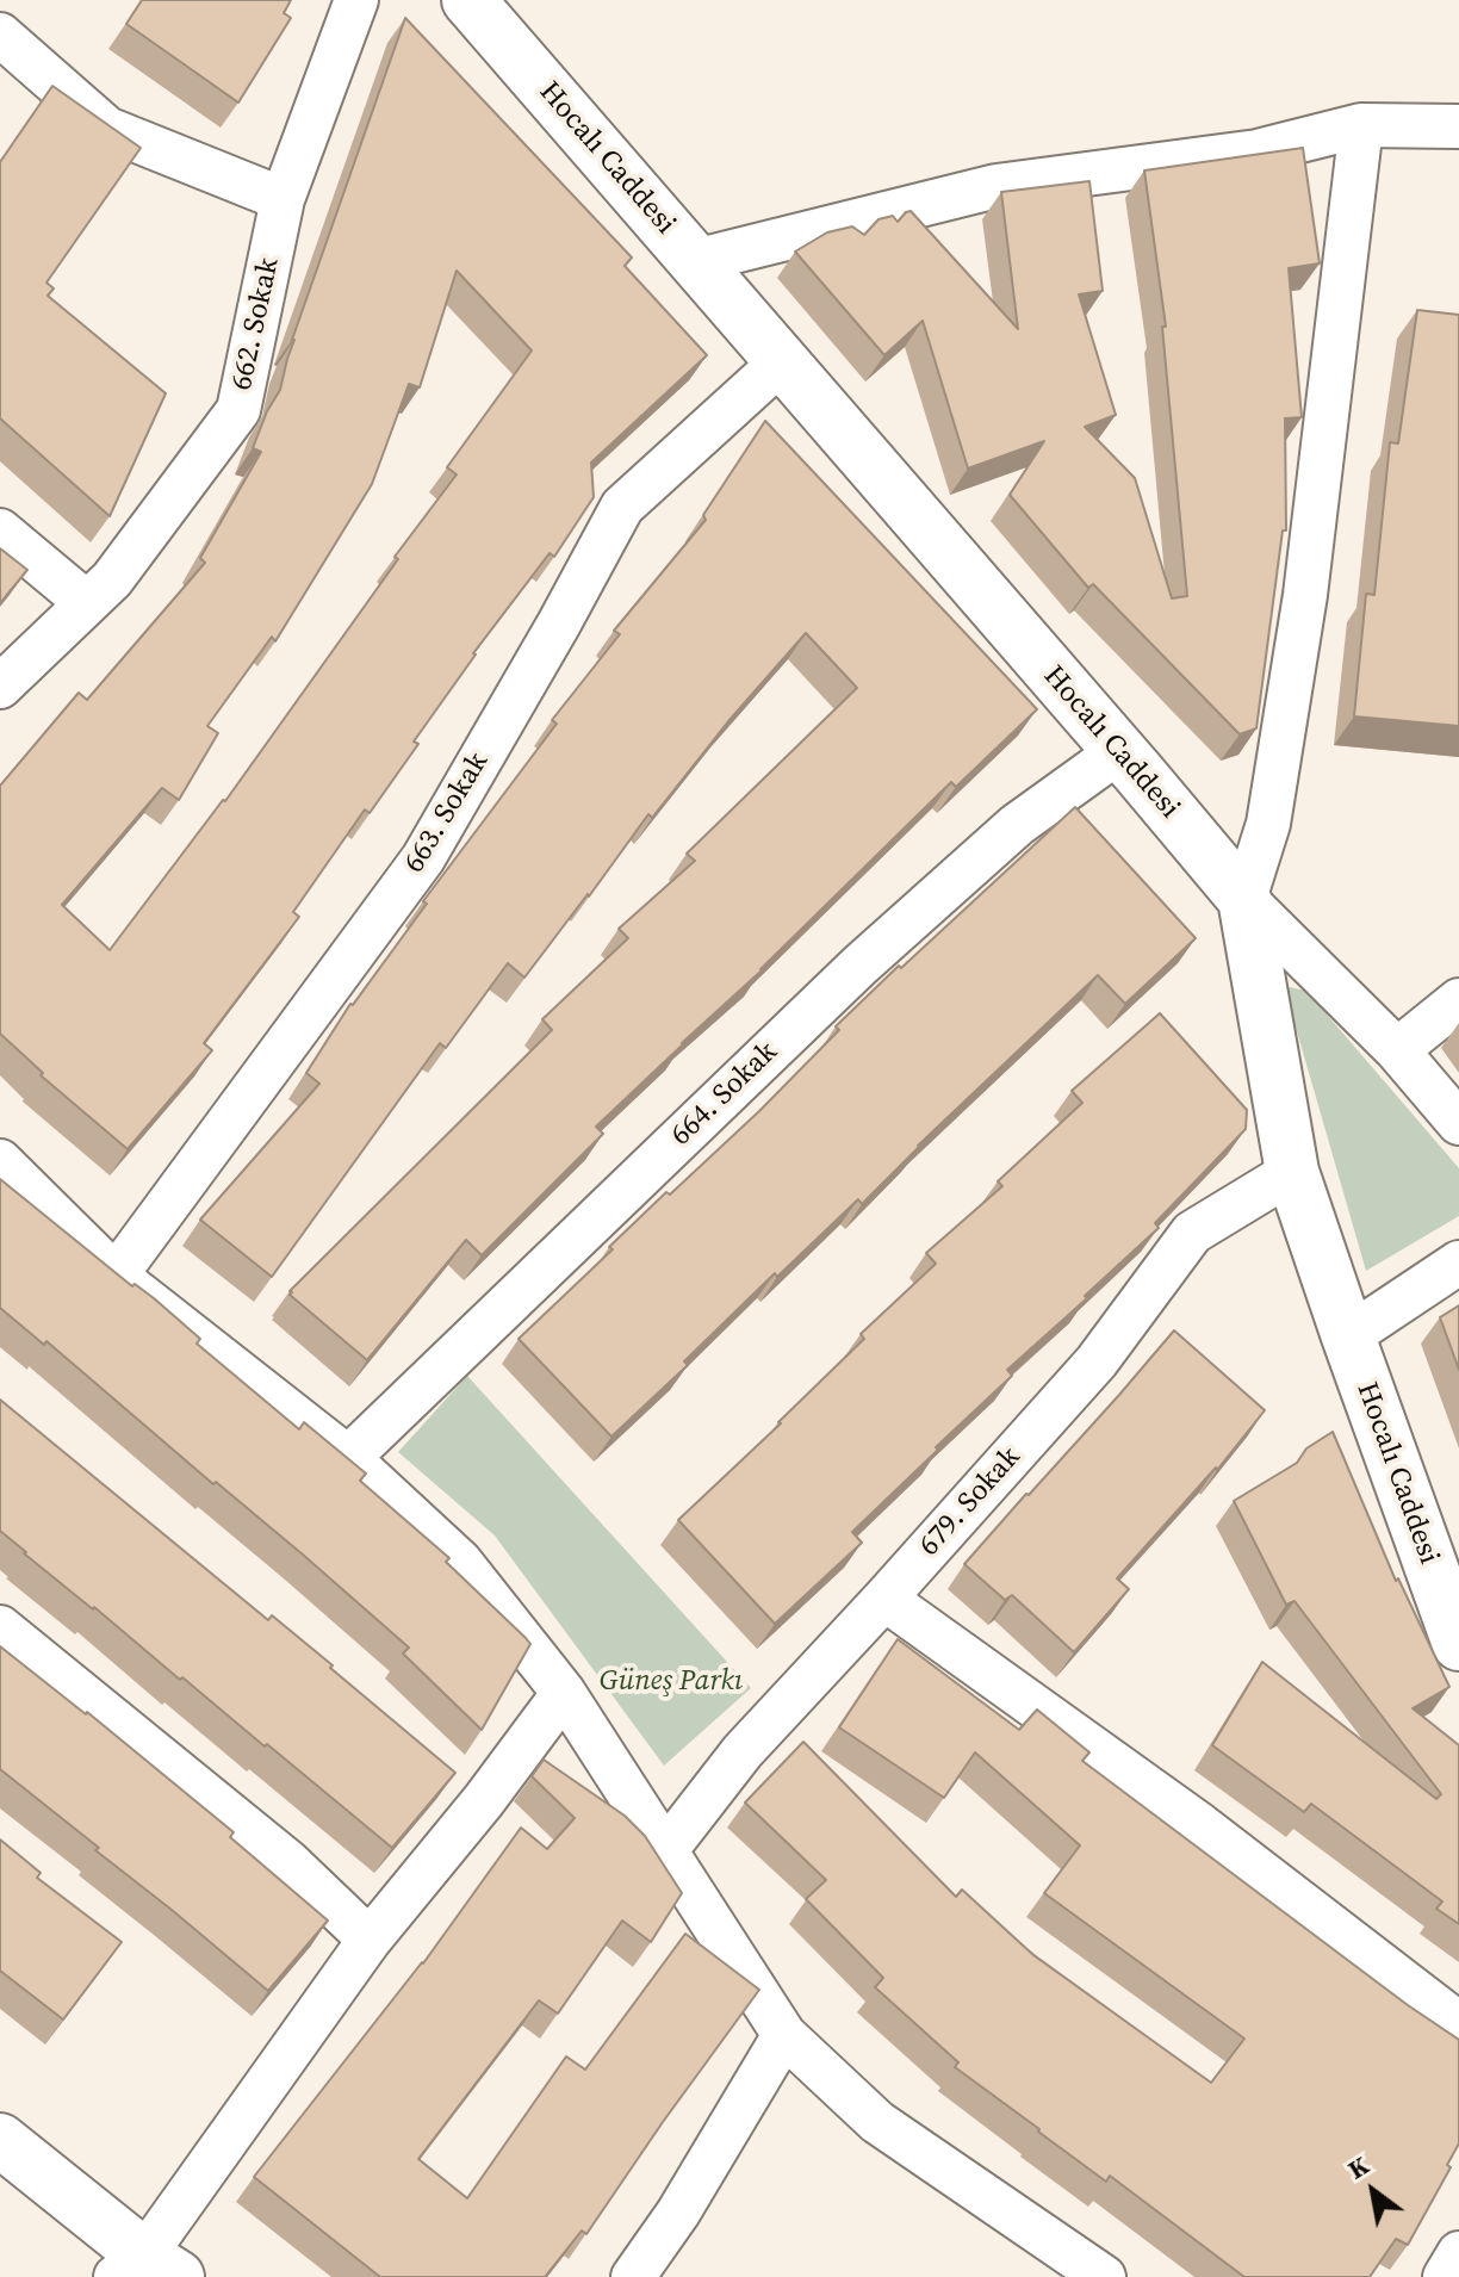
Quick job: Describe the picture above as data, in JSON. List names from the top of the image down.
{
  "streets": {
    "street": [
      "Hocalı Caddesi",
      "662. Sokak",
      "663. Sokak",
      "664. Sokak",
      "679. Sokak"
    ]
  },
  "crossings": [
    ["Hocalı Caddesi", "663. Sokak"],
    ["Hocalı Caddesi", "664. Sokak"],
    ["Hocalı Caddesi", "679. Sokak"]
  ],
  "parks": ["Güneş Parkı"],
  "north": "top left"
}
